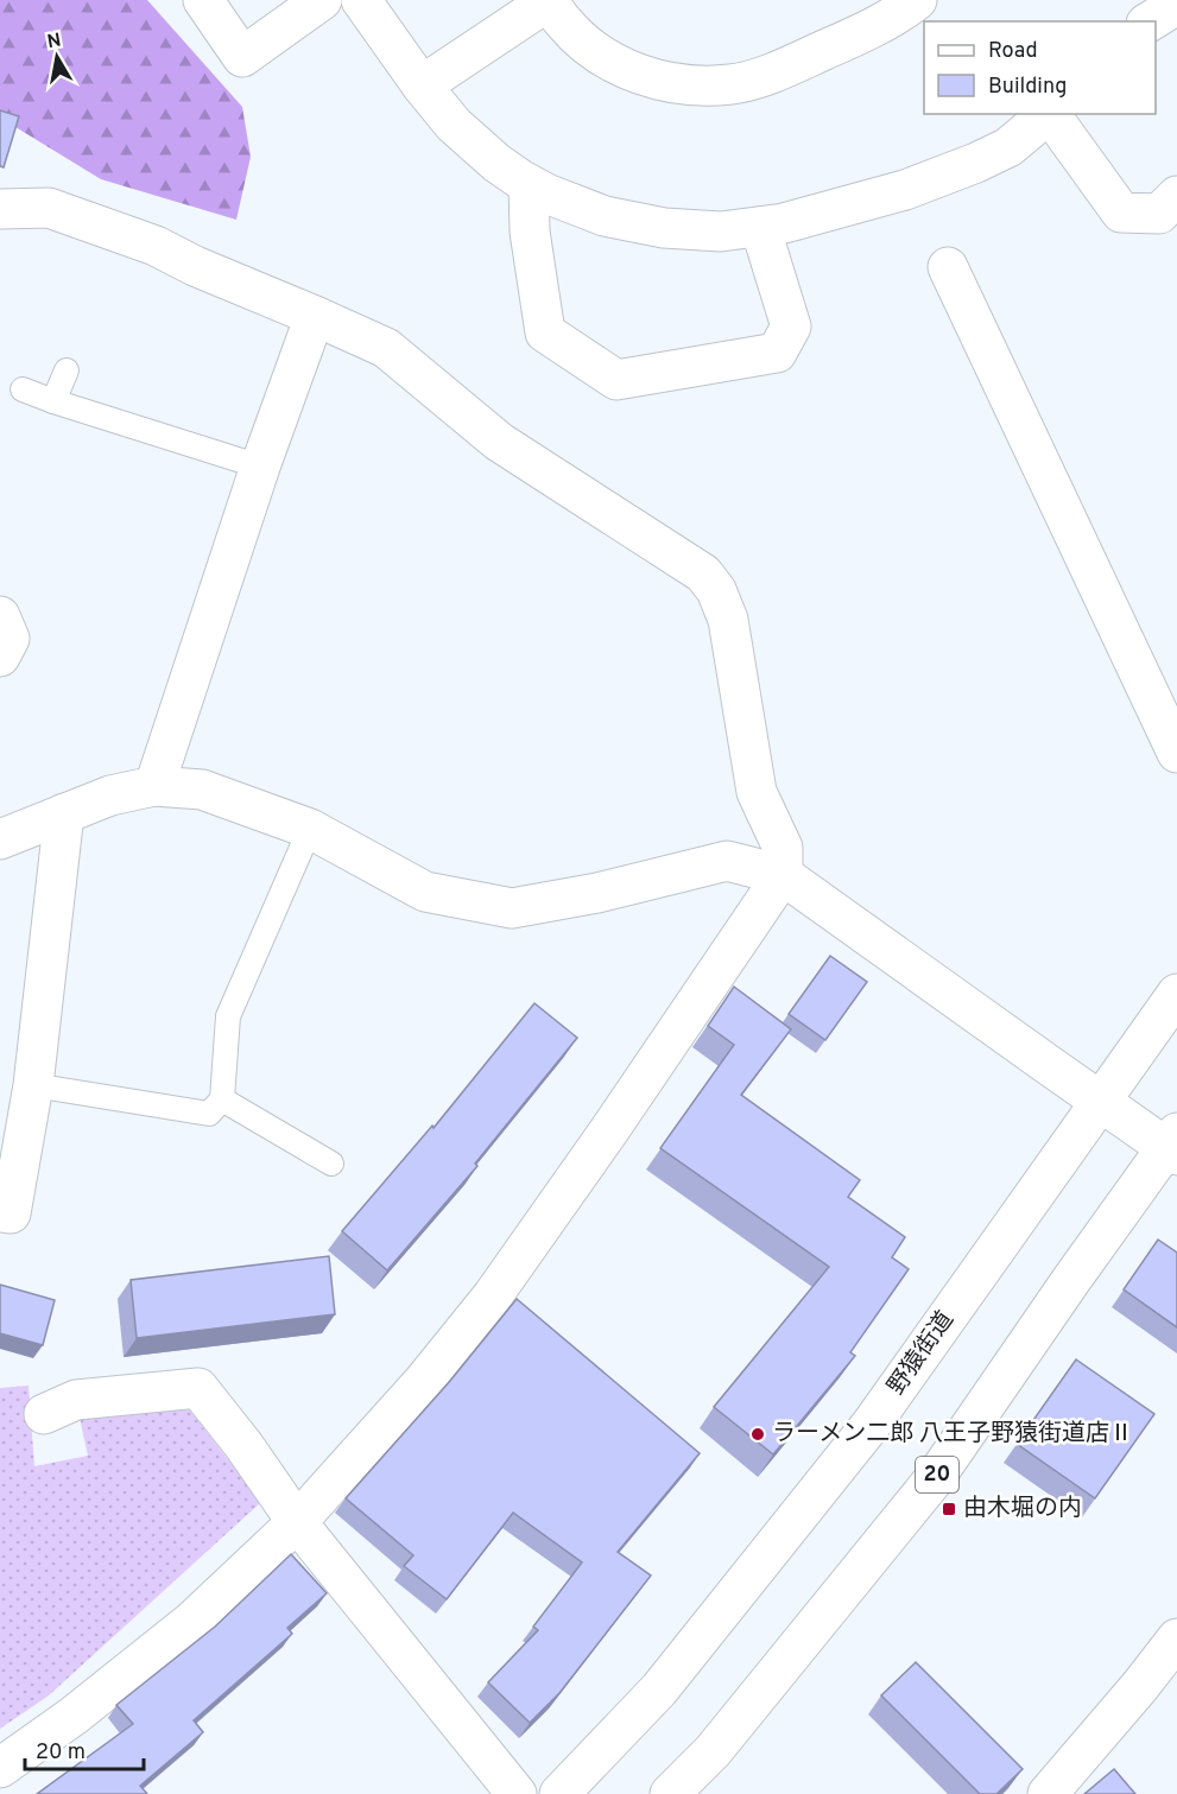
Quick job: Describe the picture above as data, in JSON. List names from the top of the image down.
{
  "streets": {
    "street": ["野猿街道", "20"]
  },
  "places": {
    "other": ["ラーメン二郎 八王子野猿街道店Ⅱ"],
    "transit": ["由木堀の内"]
  },
  "legend": ["Road", "Building"],
  "scale_bar": "20 m",
  "north": "top"
}
